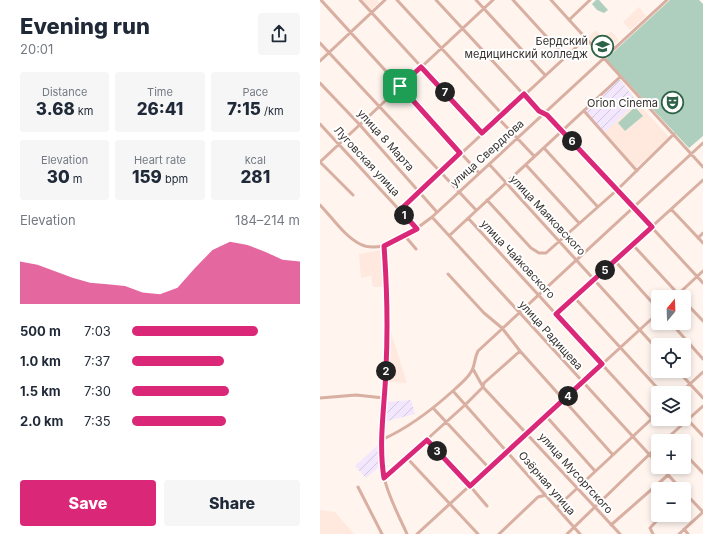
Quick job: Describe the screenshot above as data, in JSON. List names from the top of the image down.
{
  "streets": {
    "street": [
      "улица 8 Марта",
      "улица Свердлова",
      "Луговская улица",
      "улица Маяковского",
      "улица Чайковского",
      "улица Радищева",
      "улица Мусоргского",
      "Озёрная улица"
    ]
  },
  "crossings": [
    ["улица 8 Марта", "улица Свердлова"],
    ["улица Свердлова", "Луговская улица"],
    ["улица Свердлова", "улица Маяковского"],
    ["улица Свердлова", "улица Радищева"]
  ],
  "places": {
    "school or university": ["Бердский медицинский колледж"],
    "theatre": ["Orion Cinema"]
  },
  "north": "top",
  "page": {
    "heading": ["Evening run", "20:01"],
    "stats": [
      ["Distance", "3.68 km"],
      ["Time", "26:41"],
      ["Pace", "7:15 /km"],
      ["Elevation", "30 m"],
      ["Heart rate", "159 bpm"],
      ["kcal", "281"]
    ],
    "pins": [
      "7",
      "6",
      "1",
      "5",
      "2",
      "4",
      "3"
    ],
    "chart": ["Elevation", "184–214 m"],
    "map_buttons": ["+", "−"],
    "list": [
      {
        "name": "500 m",
        "note": "7:03"
      },
      {
        "name": "1.0 km",
        "note": "7:37"
      },
      {
        "name": "1.5 km",
        "note": "7:30"
      },
      {
        "name": "2.0 km",
        "note": "7:35"
      }
    ],
    "buttons": ["Save", "Share"]
  }
}
